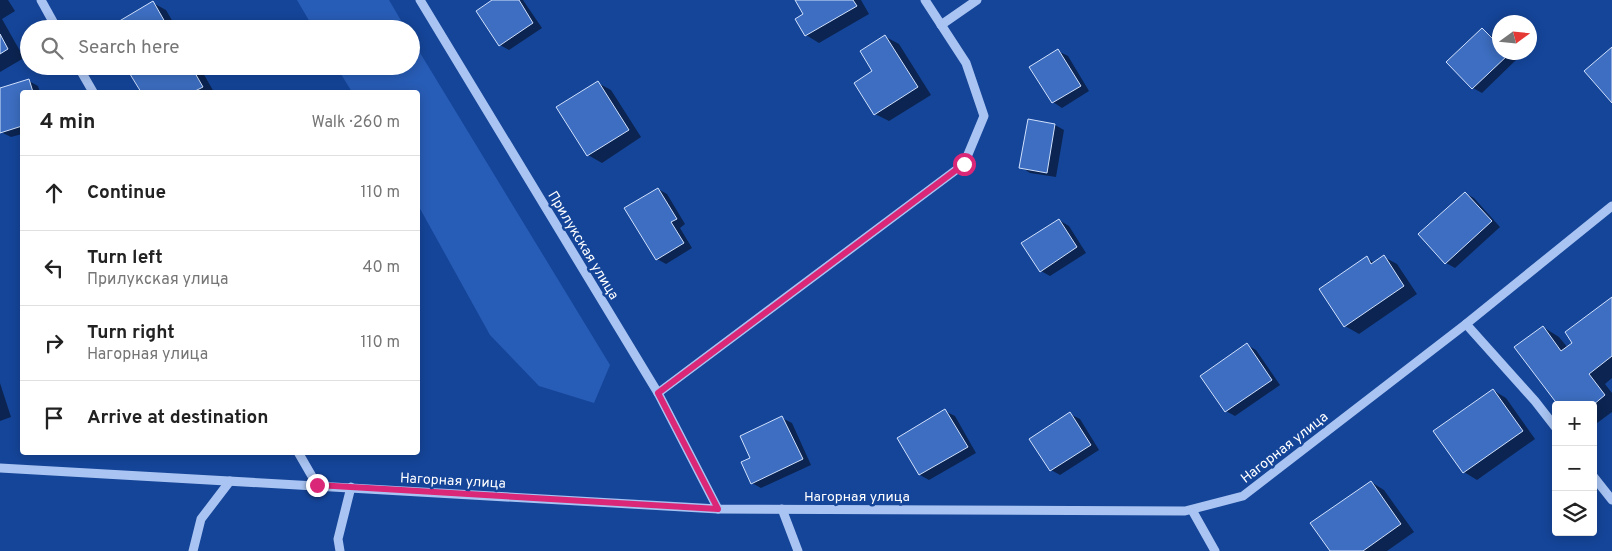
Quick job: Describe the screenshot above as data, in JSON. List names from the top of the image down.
{
  "streets": {
    "street": ["Прилукская улица", "Нагорная улица"]
  },
  "crossings": [
    ["Прилукская улица", "Нагорная улица"]
  ],
  "north": "right",
  "page": {
    "search": "Search here",
    "heading": ["4 min", "Walk · 260 m"],
    "list": [
      ["Continue", "110 m"],
      ["Turn left", "Прилукская улица", "40 m"],
      ["Turn right", "Нагорная улица", "110 m"],
      "Arrive at destination"
    ],
    "map_buttons": ["+", "−"]
  }
}
